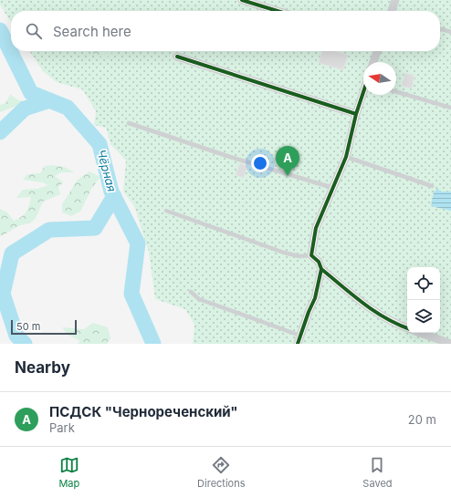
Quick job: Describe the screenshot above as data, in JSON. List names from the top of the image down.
{
  "water": ["Чёрная"],
  "scale_bar": "50 m",
  "north": "left",
  "page": {
    "search": "Search here",
    "pins": "A",
    "scale": "50 m",
    "heading": "Nearby",
    "list": [
      {
        "mark": "A",
        "name": "ПСДСК \"Чернореченский\"",
        "note": "Park",
        "value": "20 m"
      }
    ],
    "nav": ["Map", "Directions", "Saved"]
  }
}
